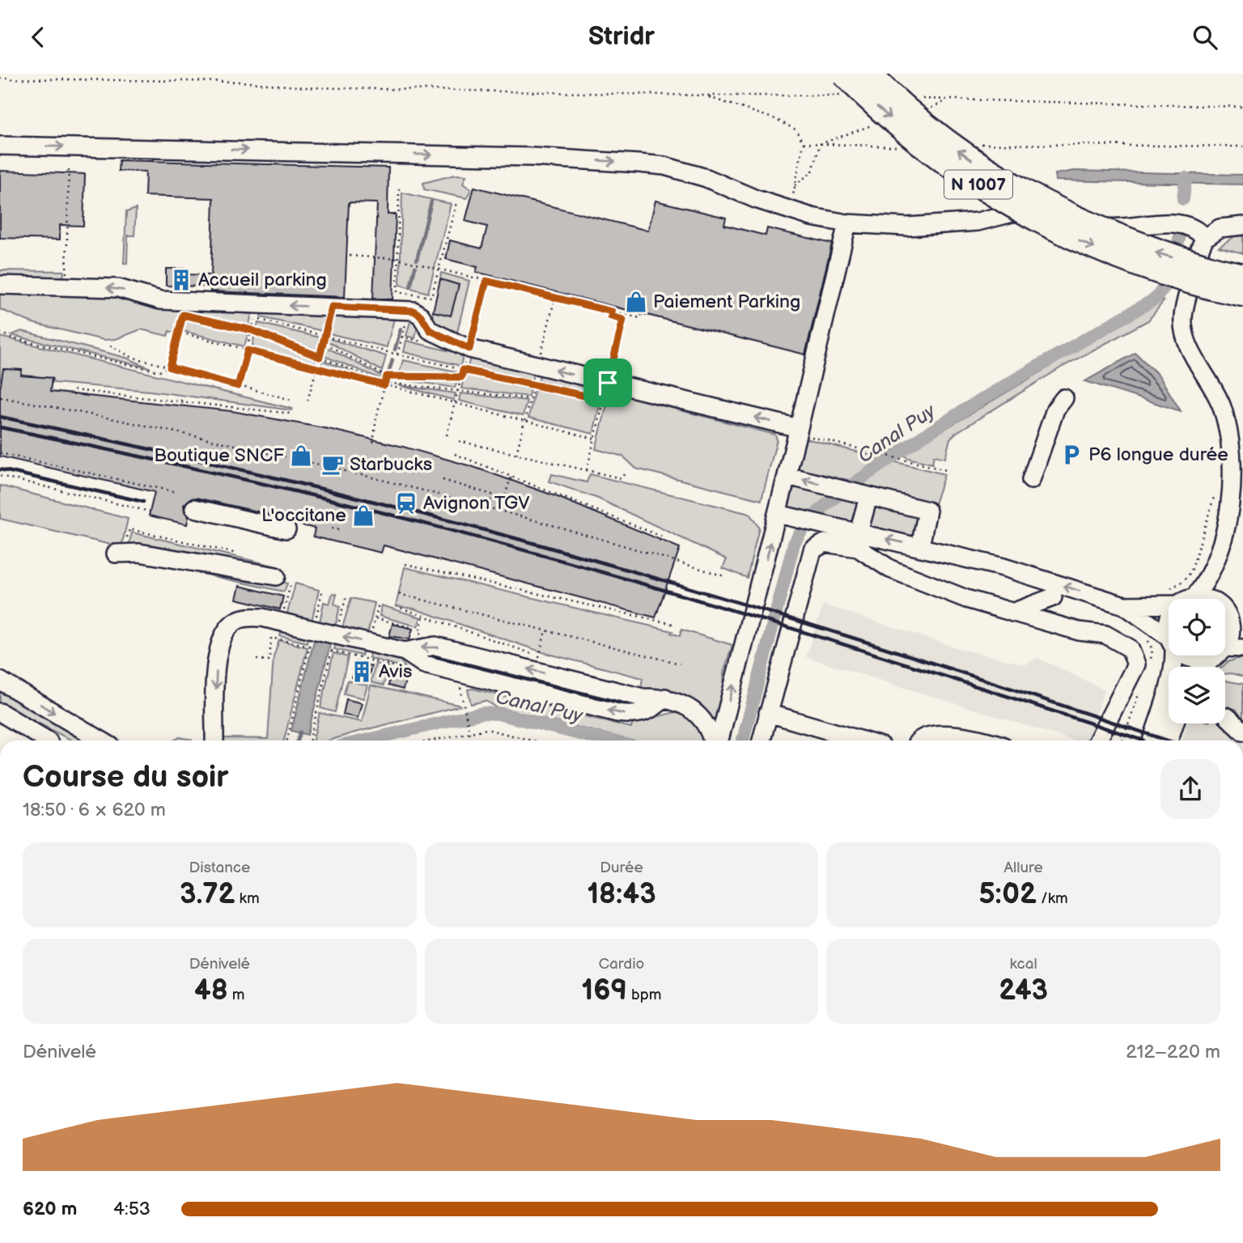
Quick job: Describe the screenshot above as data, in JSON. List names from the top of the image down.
{
  "streets": {
    "highway": ["N 1007"]
  },
  "water": ["Canal Puy"],
  "places": {
    "building": ["Accueil parking", "Avis"],
    "shop": ["Paiement Parking", "Boutique SNCF", "L'occitane"],
    "parking": ["P6 longue durée"],
    "cafe": ["Starbucks"],
    "station": ["Avignon TGV"]
  },
  "page": {
    "header": "Stridr",
    "heading": ["Course du soir", "18:50 · 6 × 620 m"],
    "stats": [
      ["Distance", "3.72 km"],
      ["Durée", "18:43"],
      ["Allure", "5:02 /km"],
      ["Dénivelé", "48 m"],
      ["Cardio", "169 bpm"],
      ["kcal", "243"]
    ],
    "chart": ["Dénivelé", "212–220 m"],
    "list": [
      {
        "name": "620 m",
        "note": "4:53"
      }
    ]
  }
}
